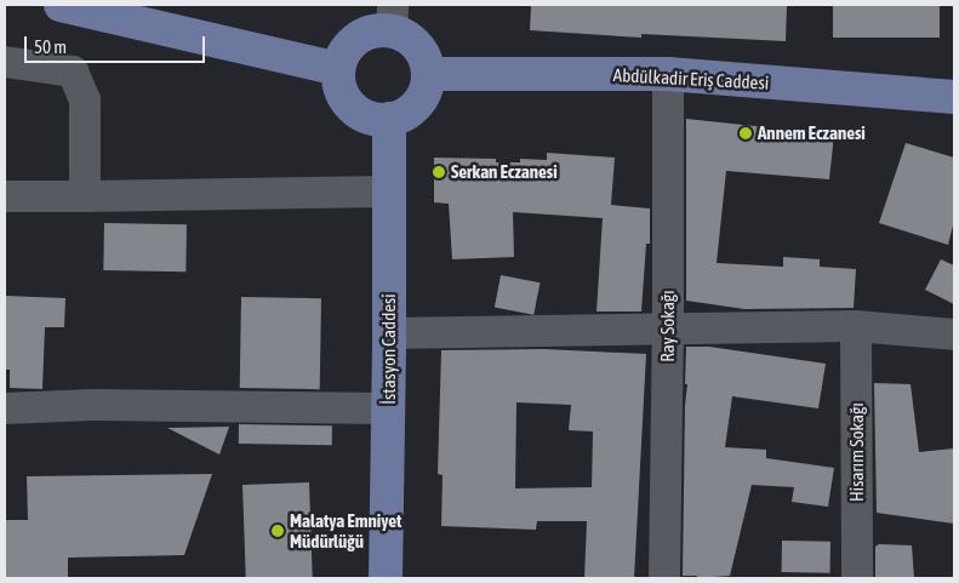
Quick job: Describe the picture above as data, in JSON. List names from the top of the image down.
{
  "streets": {
    "main road": ["Abdülkadir Eriş Caddesi", "İstasyon Caddesi"],
    "street": ["Ray Sokağı", "Hisarım Sokağı"]
  },
  "crossings": [
    ["Abdülkadir Eriş Caddesi", "Ray Sokağı"],
    ["Abdülkadir Eriş Caddesi", "İstasyon Caddesi"]
  ],
  "places": ["Annem Eczanesi", "Serkan Eczanesi", "Malatya Emniyet Müdürlüğü"],
  "scale_bar": "50 m"
}
